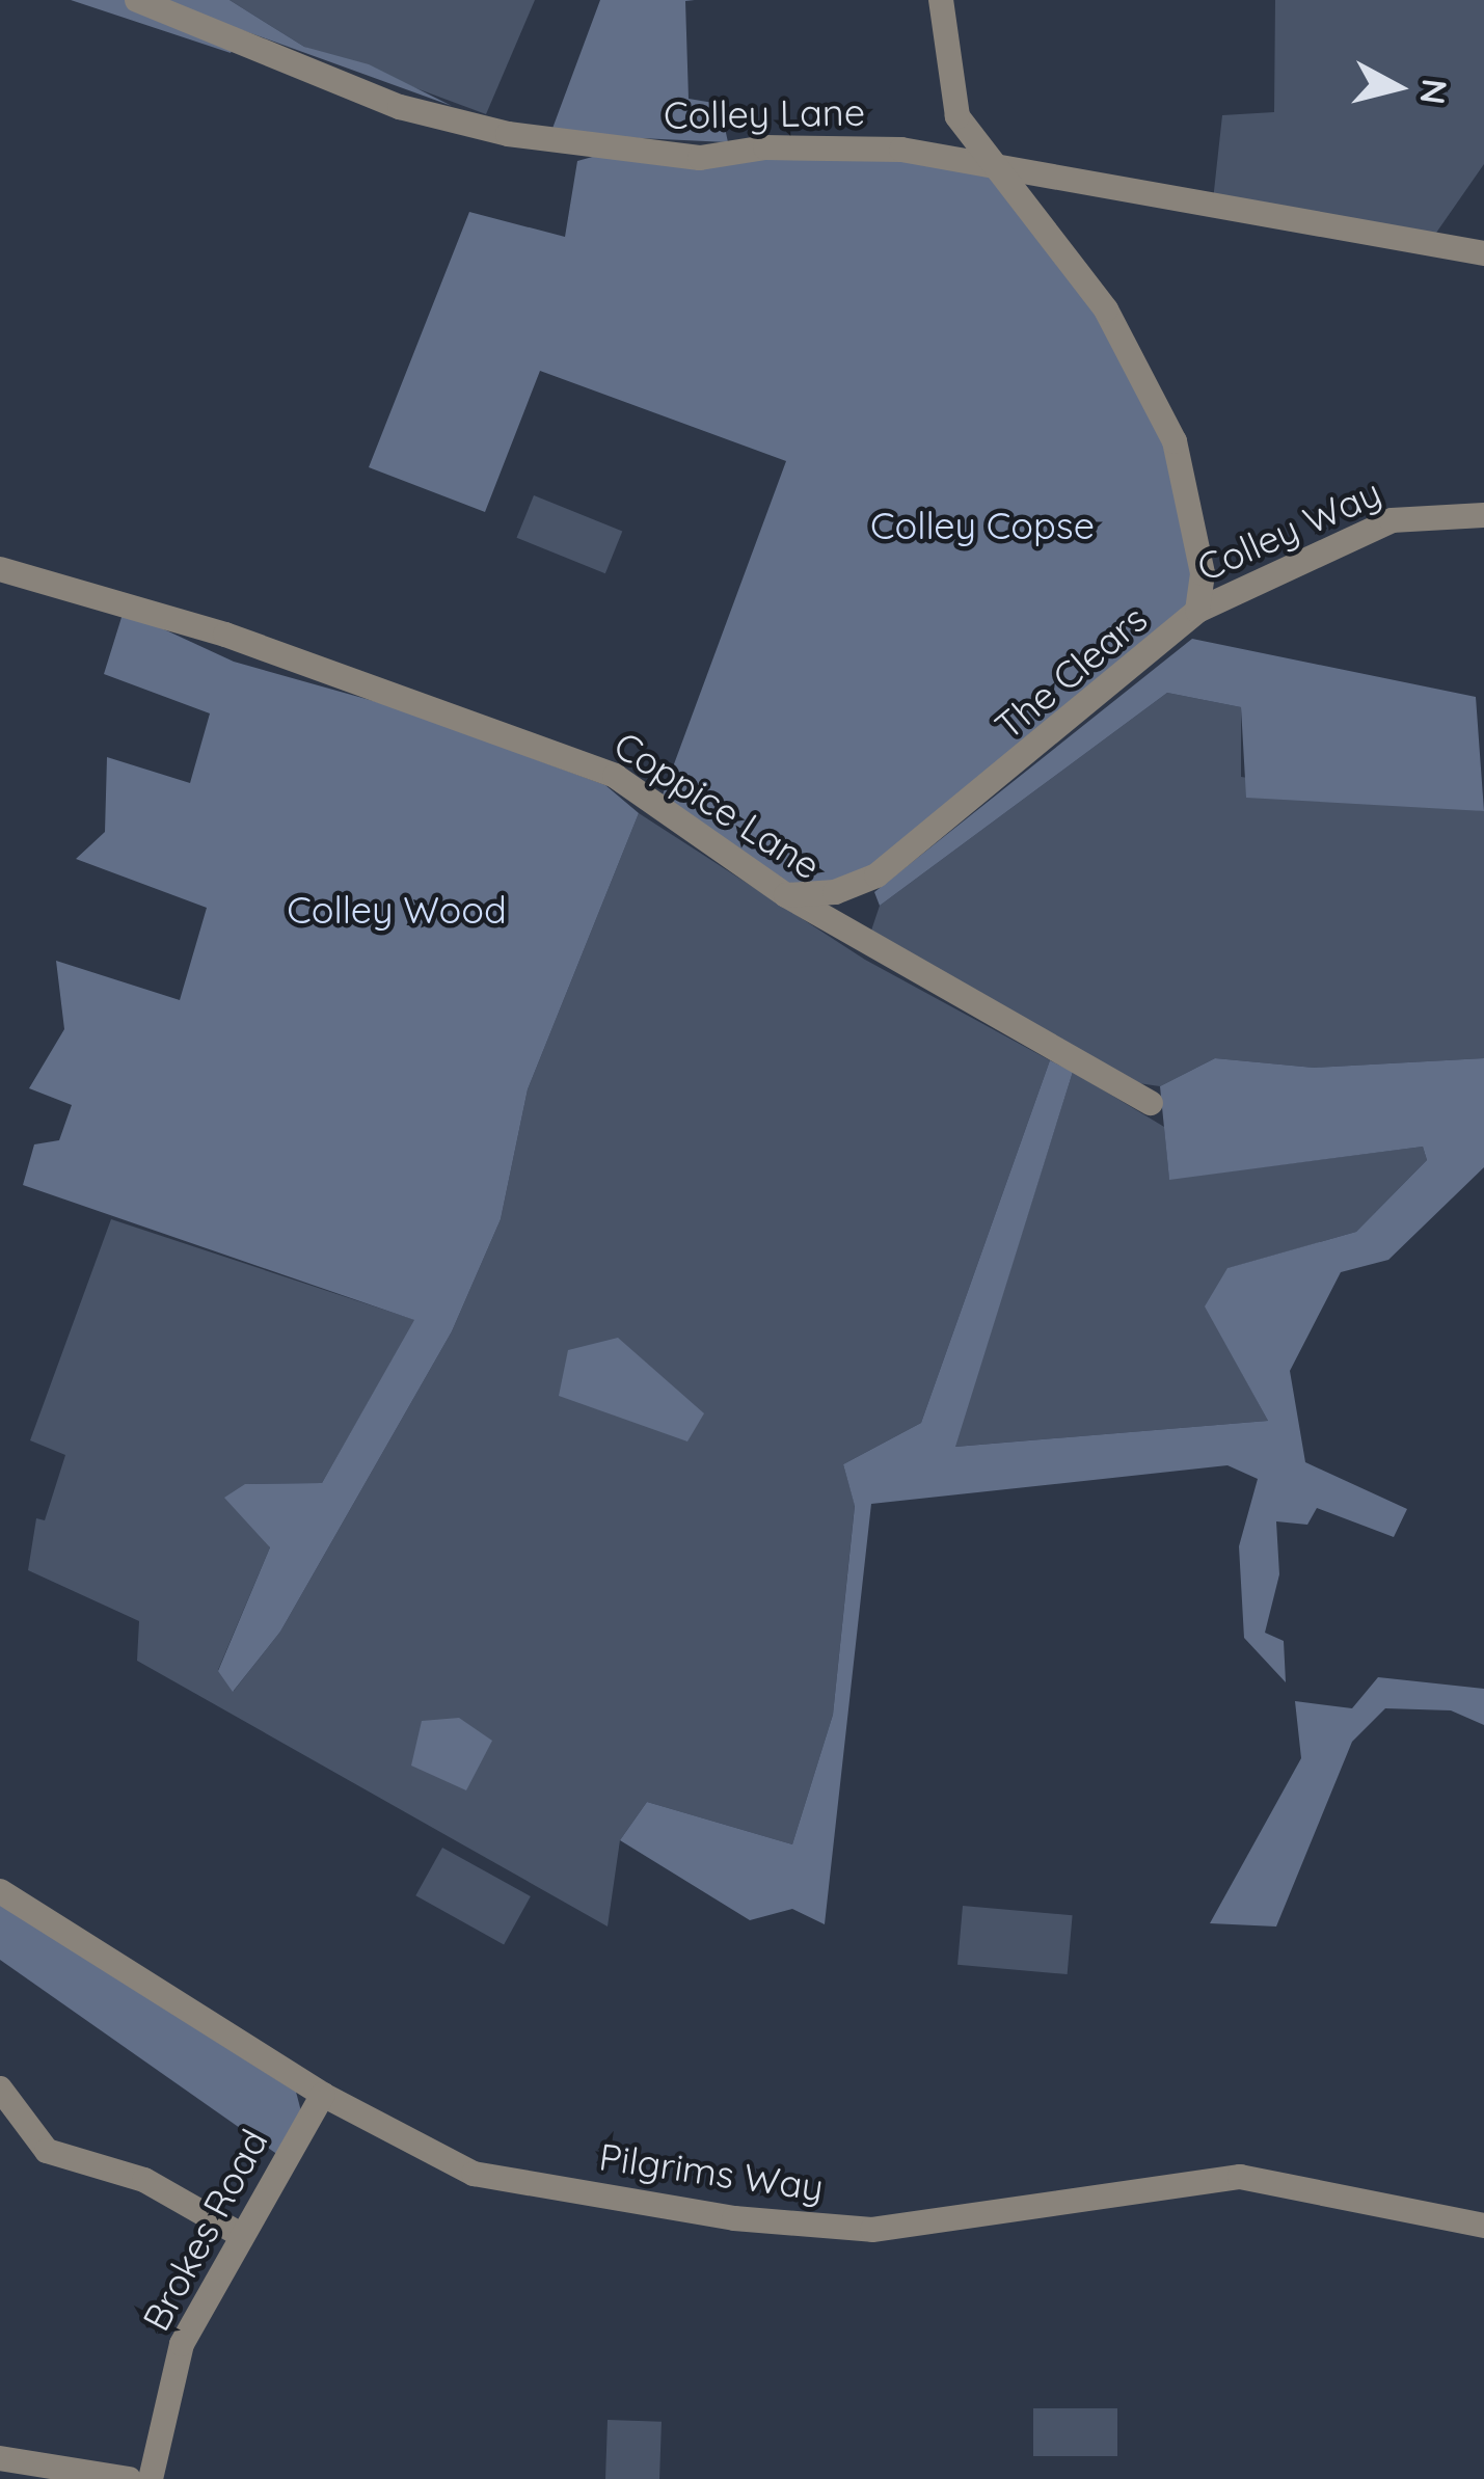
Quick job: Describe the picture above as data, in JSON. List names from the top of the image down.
{
  "streets": {
    "street": [
      "Colley Lane",
      "Colley Way",
      "The Clears",
      "Coppice Lane",
      "Pilgrims Way",
      "Brokes Road"
    ]
  },
  "crossings": [
    ["Colley Lane", "The Clears"],
    ["Colley Way", "The Clears"],
    ["The Clears", "Coppice Lane"],
    ["Pilgrims Way", "Brokes Road"]
  ],
  "parks": ["Colley Copse", "Colley Wood"],
  "north": "right"
}
